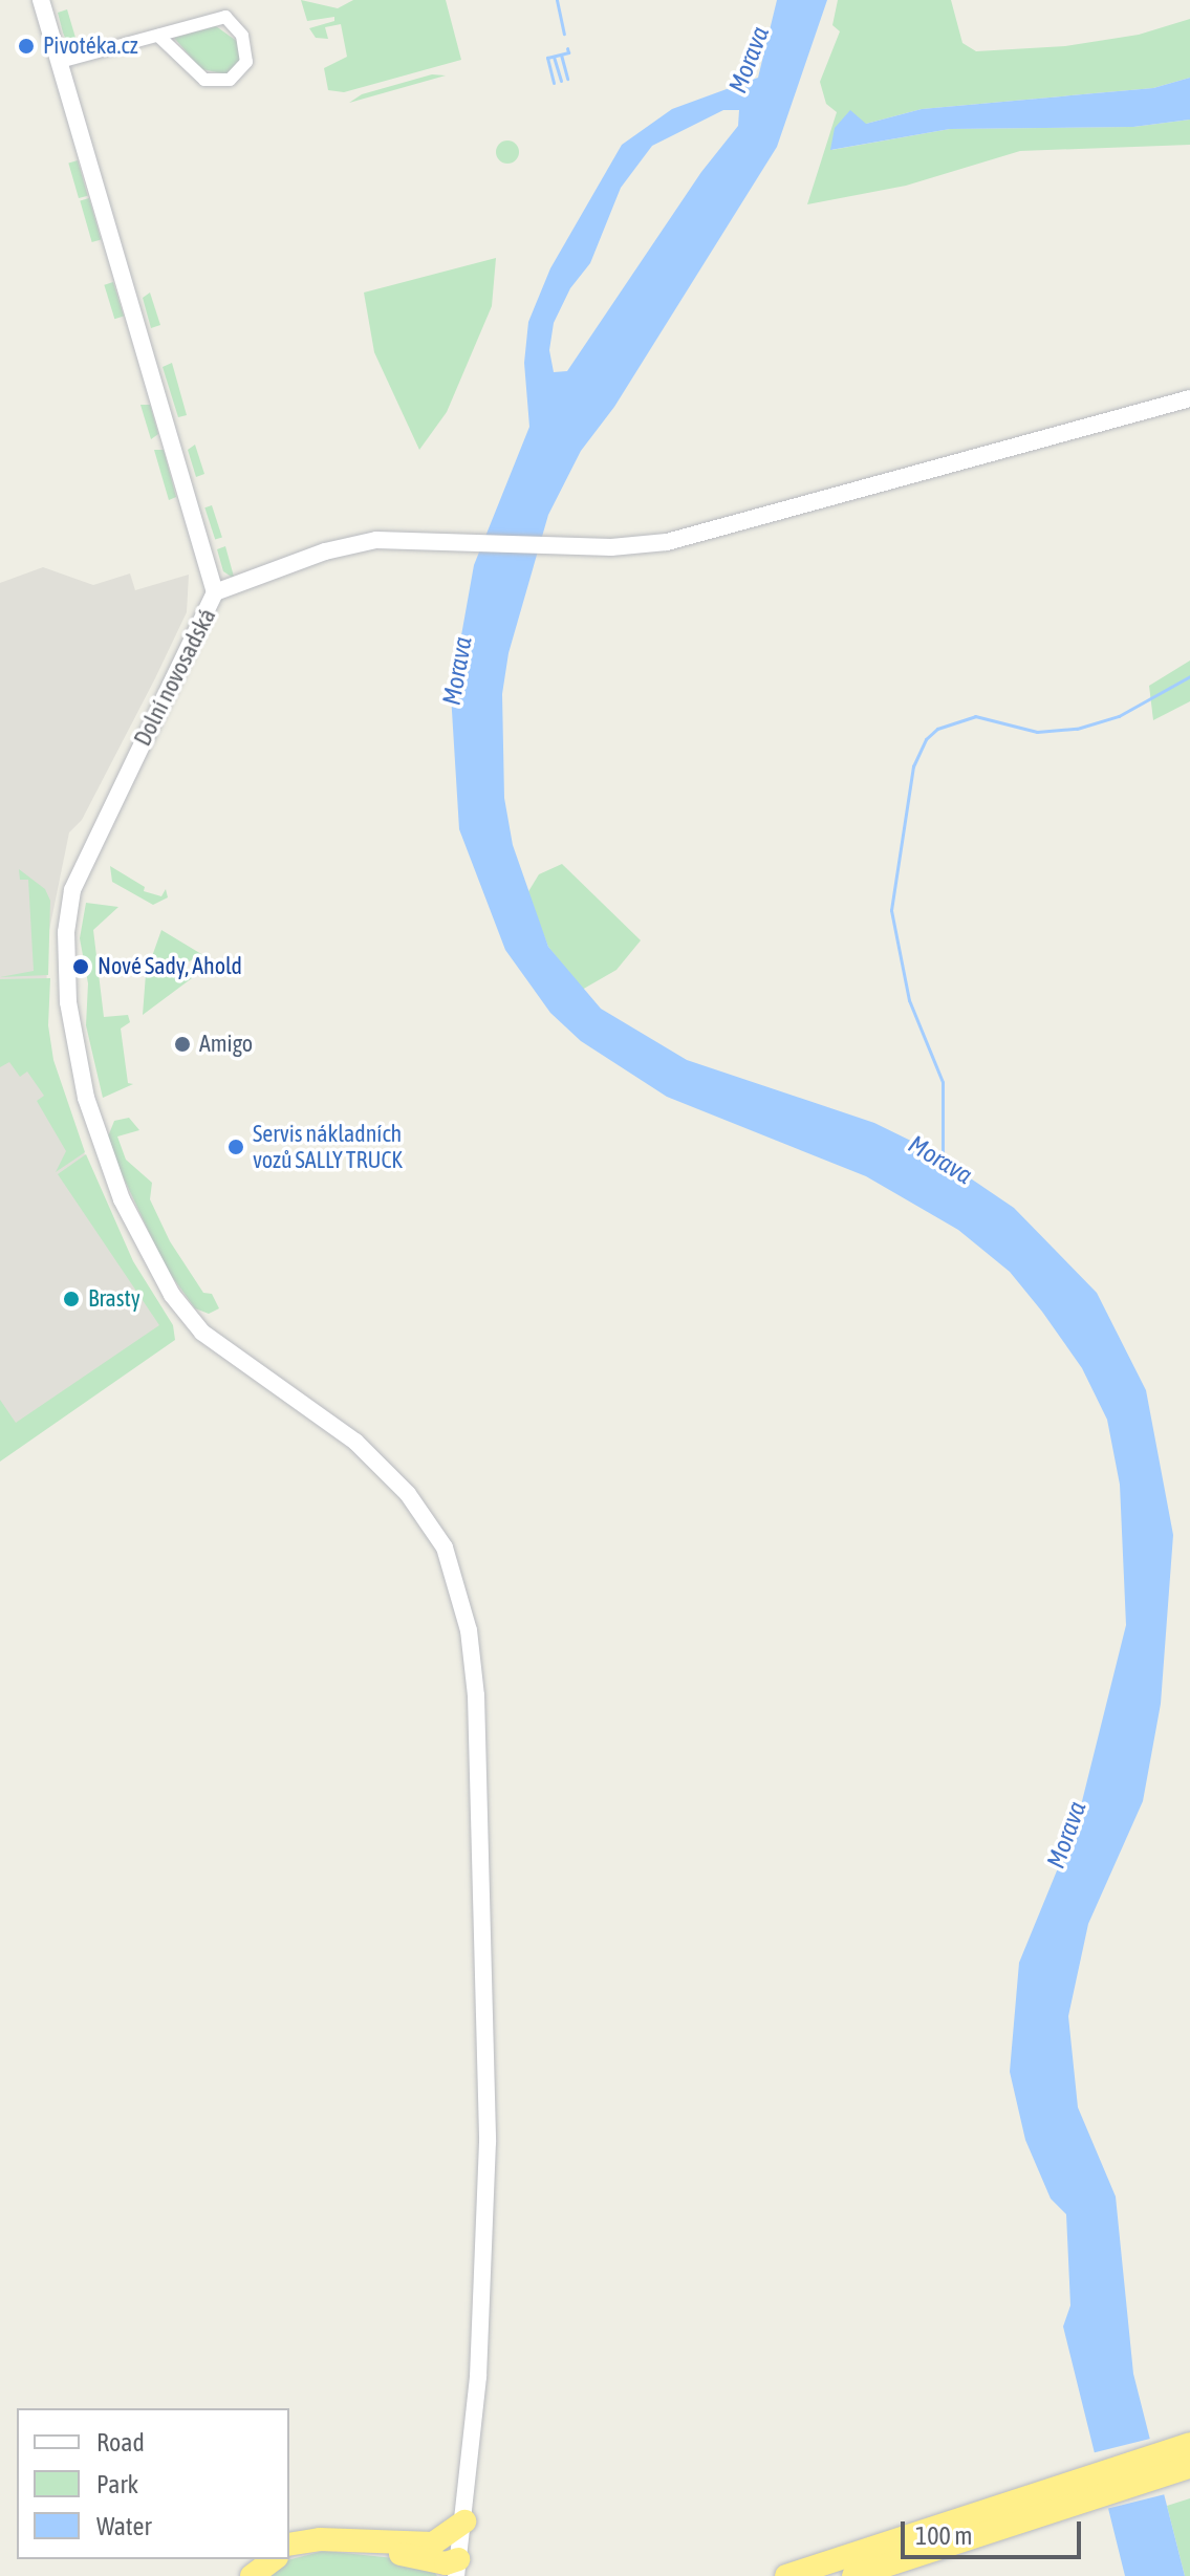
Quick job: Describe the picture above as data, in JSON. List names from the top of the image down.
{
  "streets": {
    "main road": ["Dolní novosadská"]
  },
  "water": ["Morava"],
  "places": [
    "Pivotéka.cz",
    "Nové Sady, Ahold",
    "Amigo",
    "Servis nákladních vozů SALLY TRUCK",
    "Brasty"
  ],
  "legend": ["Road", "Park", "Water"],
  "scale_bar": "100 m"
}
